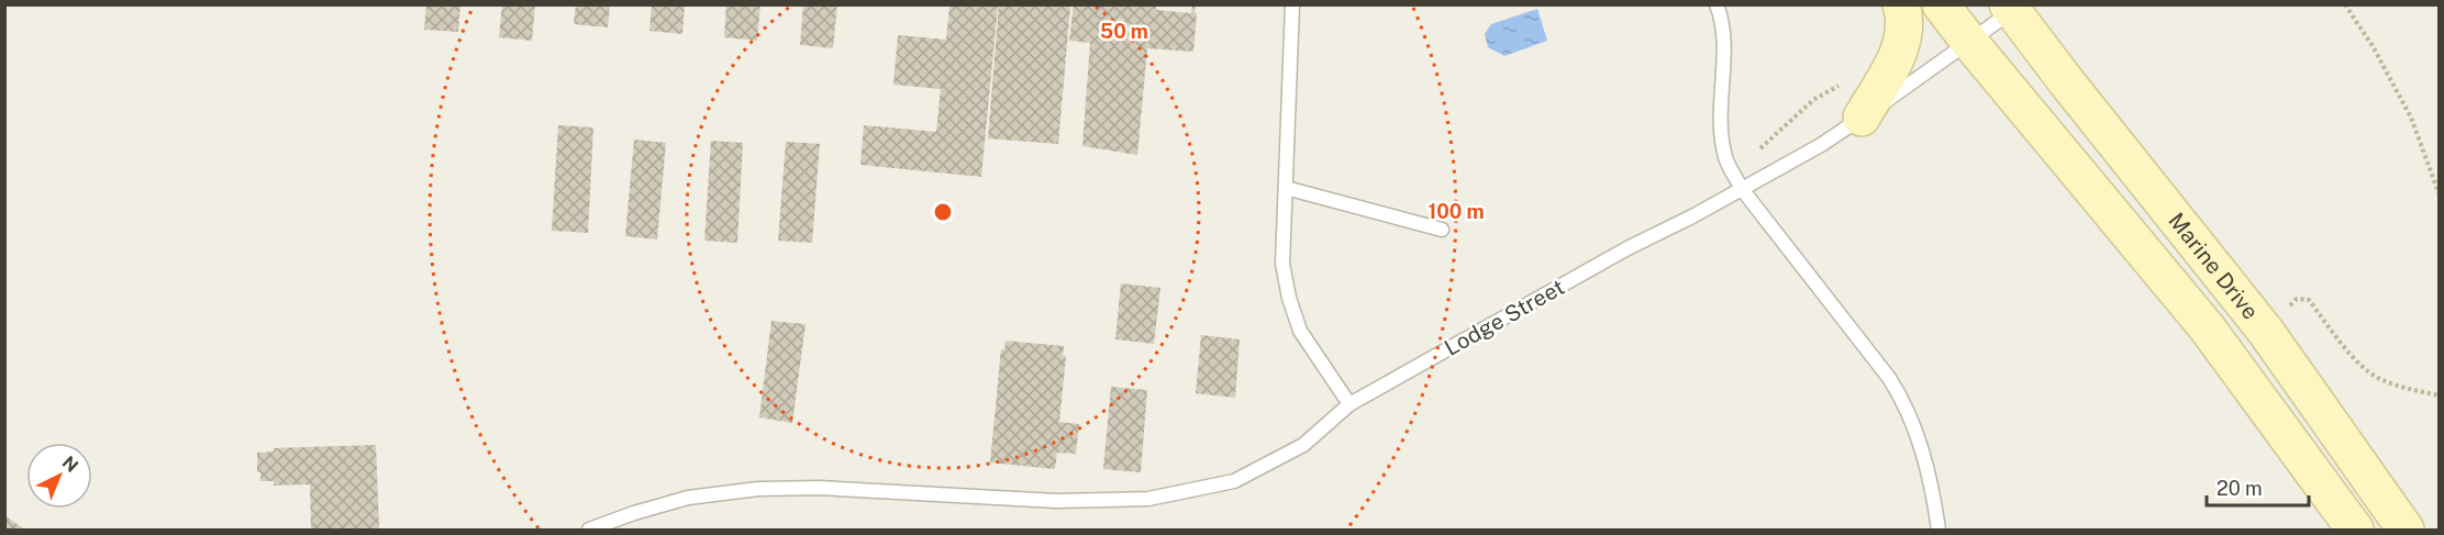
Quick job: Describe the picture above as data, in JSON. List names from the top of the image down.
{
  "streets": {
    "main road": ["Marine Drive"],
    "lane": ["Lodge Street"]
  },
  "crossings": [
    ["Marine Drive", "Lodge Street"]
  ],
  "scale_bar": "20 m",
  "north": "top right",
  "rings": ["50 m", "100 m"]
}
